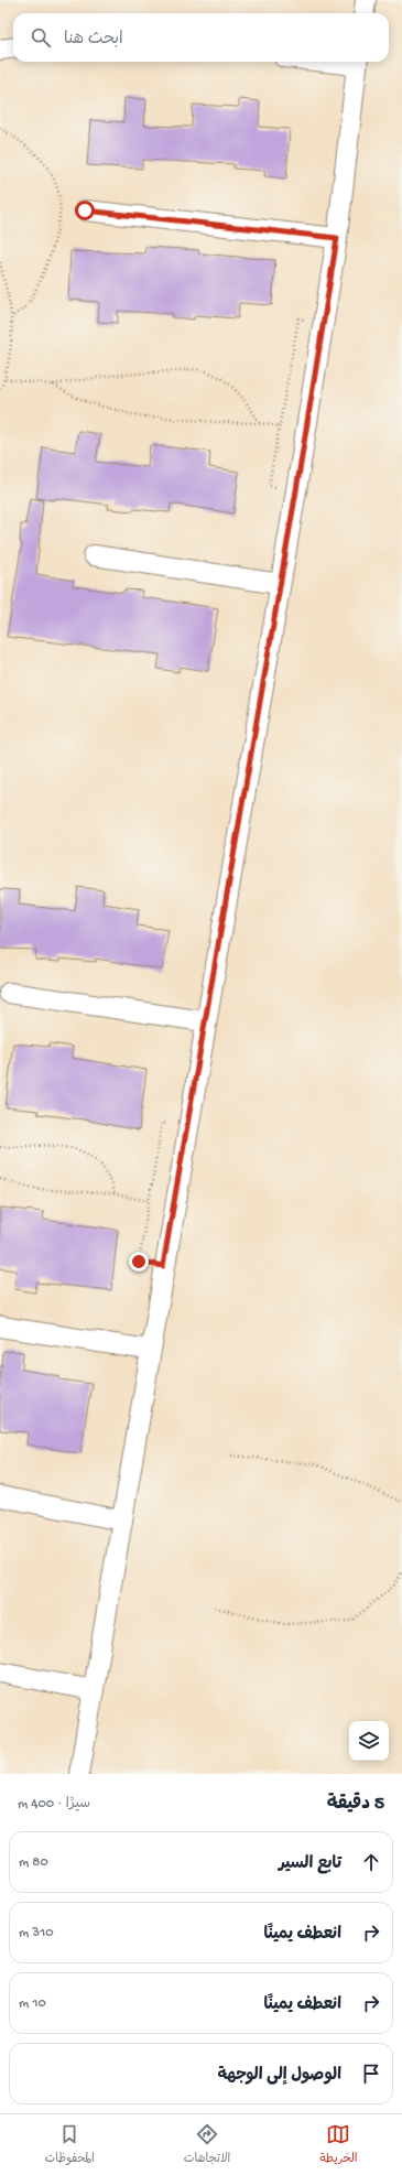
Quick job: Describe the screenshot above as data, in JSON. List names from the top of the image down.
{
  "page": {
    "search": "ابحث هنا",
    "heading": ["5 دقيقة", "سيرًا · 400 m"],
    "list": [
      ["تابع السير", "80 m"],
      ["انعطف يمينًا", "310 m"],
      ["انعطف يمينًا", "10 m"],
      "الوصول إلى الوجهة"
    ],
    "nav": ["الخريطة", "الاتجاهات", "المحفوظات"]
  }
}
